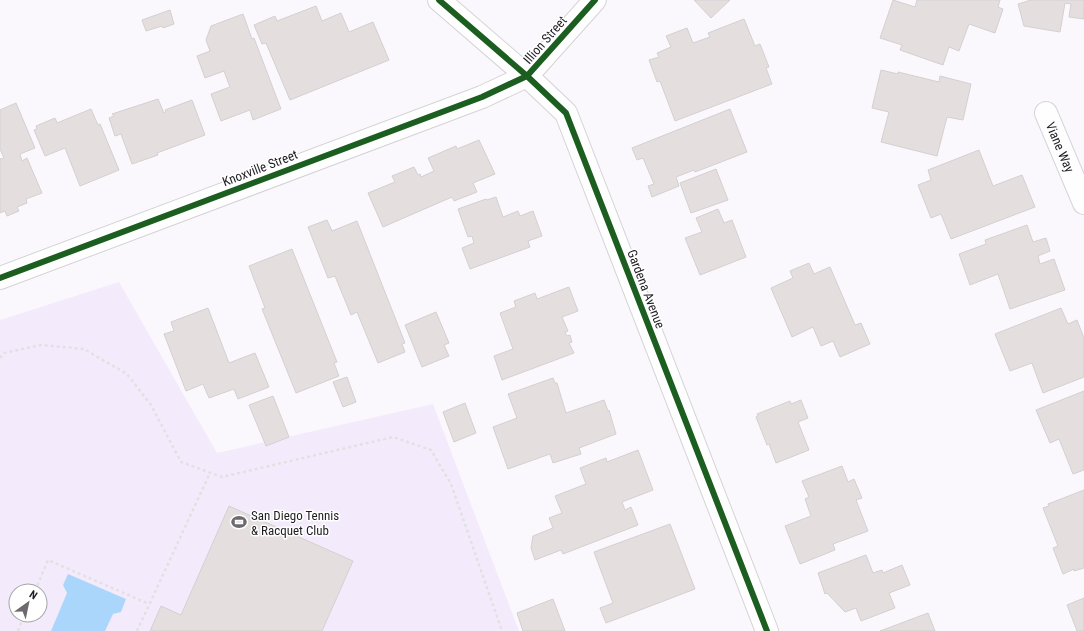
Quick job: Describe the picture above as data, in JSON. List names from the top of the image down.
{
  "streets": {
    "street": [
      "Illion Street",
      "Viane Way",
      "Knoxville Street",
      "Gardena Avenue"
    ]
  },
  "crossings": [
    ["Illion Street", "Knoxville Street"],
    ["Illion Street", "Gardena Avenue"],
    ["Knoxville Street", "Gardena Avenue"]
  ],
  "places": {
    "sports": ["San Diego Tennis & Racquet Club"]
  },
  "north": "top right"
}
